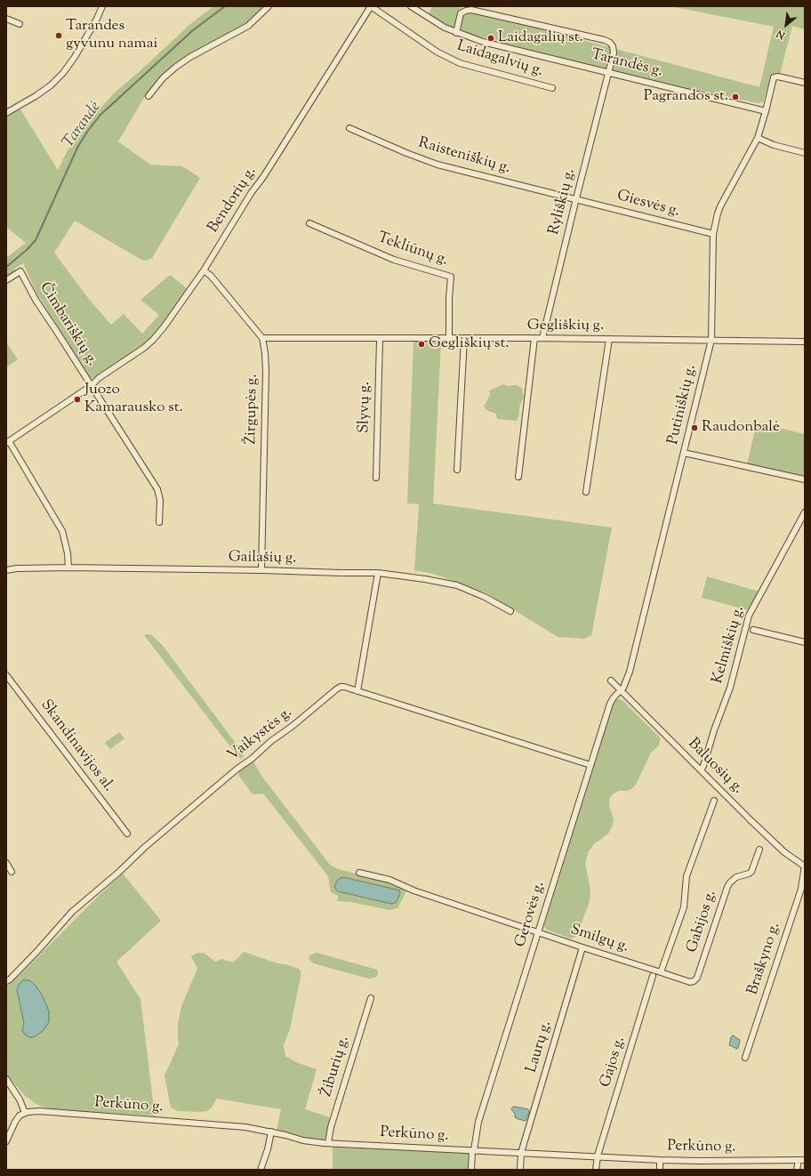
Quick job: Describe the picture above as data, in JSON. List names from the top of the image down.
{
  "streets": {
    "street": [
      "Laidagalvių g.",
      "Tarandės g.",
      "Raisteniškių g.",
      "Bendorių g.",
      "Ryliškių g.",
      "Giesvės g.",
      "Tekliūnų g.",
      "Čimbariškių g.",
      "Gegliškių g.",
      "Putiniškių g.",
      "Slyvų g.",
      "Žirgupės g.",
      "Gailašių g.",
      "Kelmiškių g.",
      "Vaikystės g.",
      "Skandinavijos al.",
      "Baluosių g.",
      "Gerovės g.",
      "Gabijos g.",
      "Smilgų g.",
      "Braškyno g.",
      "Laurų g.",
      "Gajos g.",
      "Žiburių g.",
      "Perkūno g."
    ]
  },
  "crossings": [
    ["Laidagalvių g.", "Bendorių g."],
    ["Tarandės g.", "Ryliškių g."],
    ["Tarandės g.", "Putiniškių g."],
    ["Raisteniškių g.", "Ryliškių g."],
    ["Raisteniškių g.", "Giesvės g."],
    ["Bendorių g.", "Čimbariškių g."],
    ["Ryliškių g.", "Giesvės g."],
    ["Ryliškių g.", "Gegliškių g."],
    ["Giesvės g.", "Putiniškių g."],
    ["Tekliūnų g.", "Gegliškių g."],
    ["Gegliškių g.", "Putiniškių g."],
    ["Gegliškių g.", "Slyvų g."],
    ["Gegliškių g.", "Žirgupės g."],
    ["Putiniškių g.", "Baluosių g."],
    ["Putiniškių g.", "Gerovės g."],
    ["Žirgupės g.", "Gailašių g."],
    ["Kelmiškių g.", "Baluosių g."],
    ["Vaikystės g.", "Gerovės g."],
    ["Baluosių g.", "Gerovės g."],
    ["Baluosių g.", "Braškyno g."],
    ["Gerovės g.", "Smilgų g."],
    ["Gerovės g.", "Perkūno g."],
    ["Gabijos g.", "Smilgų g."],
    ["Smilgų g.", "Laurų g."],
    ["Laurų g.", "Perkūno g."],
    ["Gajos g.", "Perkūno g."],
    ["Žiburių g.", "Perkūno g."]
  ],
  "water": ["Tarandė"],
  "places": [
    "Tarandes gyvunu namai",
    "Laidagalių st.",
    "Pagrandos st.",
    "Gegliškių st.",
    "Juozo Kamarausko st.",
    "Raudonbalė"
  ],
  "north": "bottom left"
}
